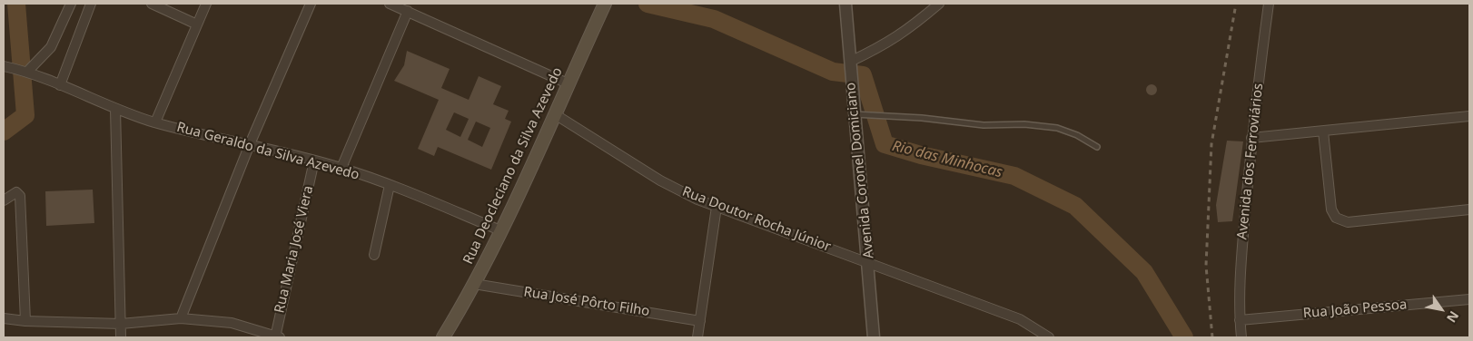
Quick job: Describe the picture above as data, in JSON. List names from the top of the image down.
{
  "streets": {
    "main road": ["Rua Deocleciano da Silva Azevedo"],
    "street": [
      "Rua Geraldo da Silva Azevedo",
      "Avenida dos Ferroviários",
      "Avenida Coronel Domiciano",
      "Rua Doutor Rocha Júnior",
      "Rua Maria José Viera",
      "Rua José Pôrto Filho",
      "Rua João Pessoa"
    ]
  },
  "crossings": [
    ["Rua Geraldo da Silva Azevedo", "Rua Deocleciano da Silva Azevedo"],
    ["Rua Geraldo da Silva Azevedo", "Rua Maria José Viera"],
    ["Avenida dos Ferroviários", "Rua João Pessoa"],
    ["Rua Deocleciano da Silva Azevedo", "Rua Doutor Rocha Júnior"],
    ["Rua Deocleciano da Silva Azevedo", "Rua José Pôrto Filho"],
    ["Avenida Coronel Domiciano", "Rua Doutor Rocha Júnior"]
  ],
  "water": ["Rio das Minhocas"],
  "north": "bottom right"
}
